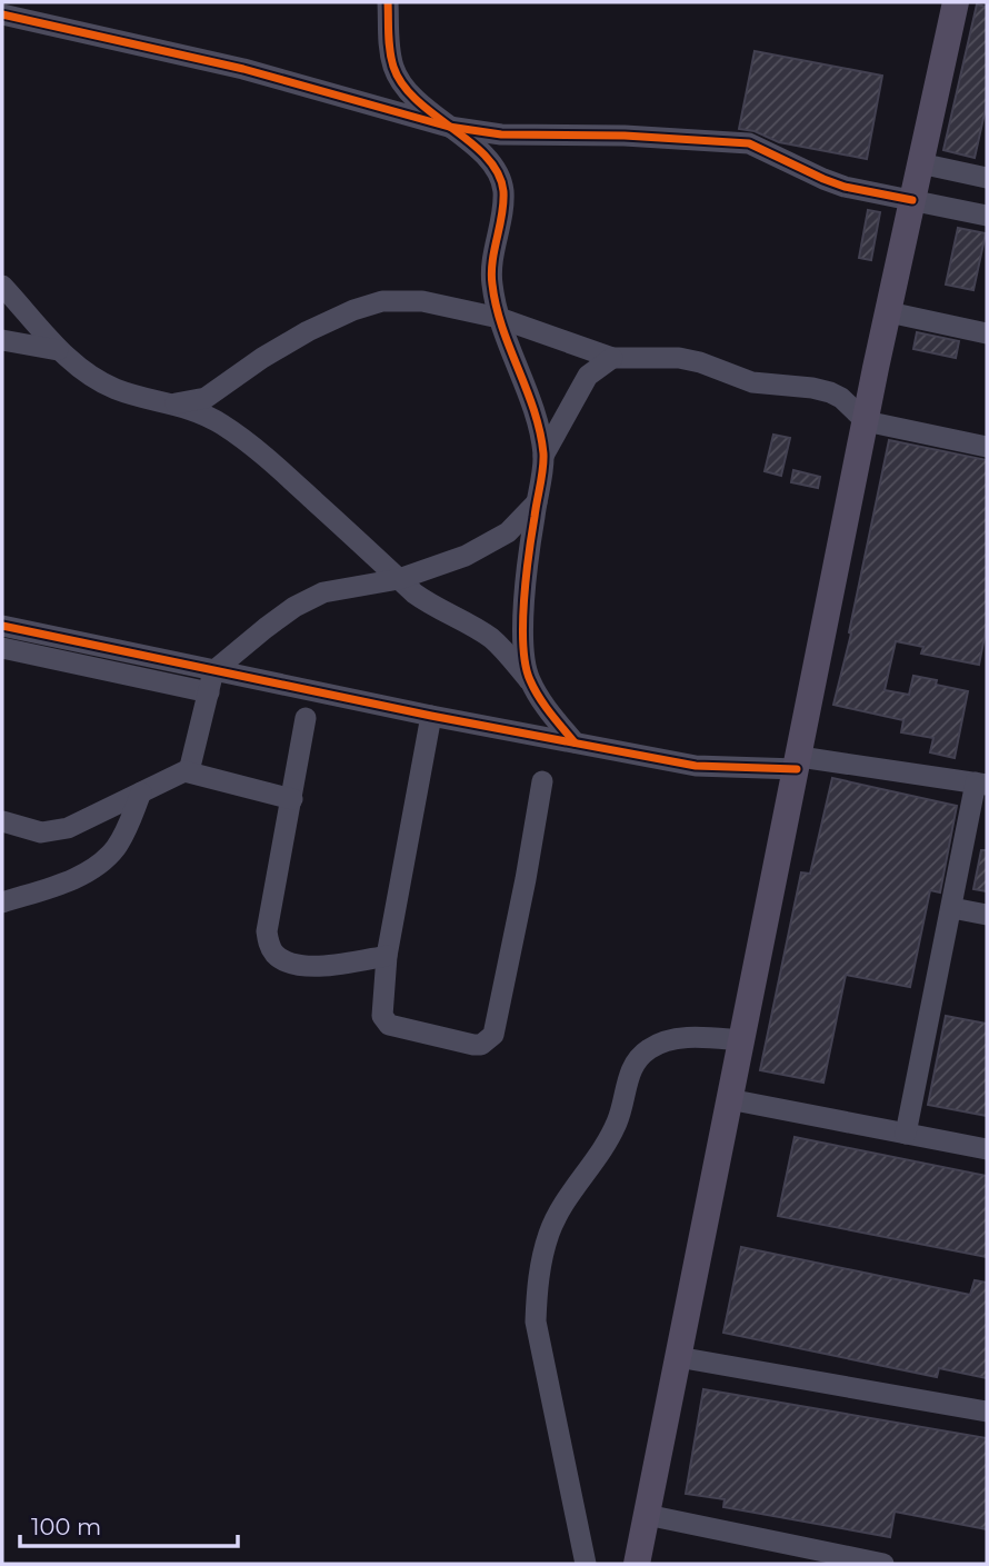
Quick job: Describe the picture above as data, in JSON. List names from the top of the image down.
{
  "scale_bar": "100 m"
}
